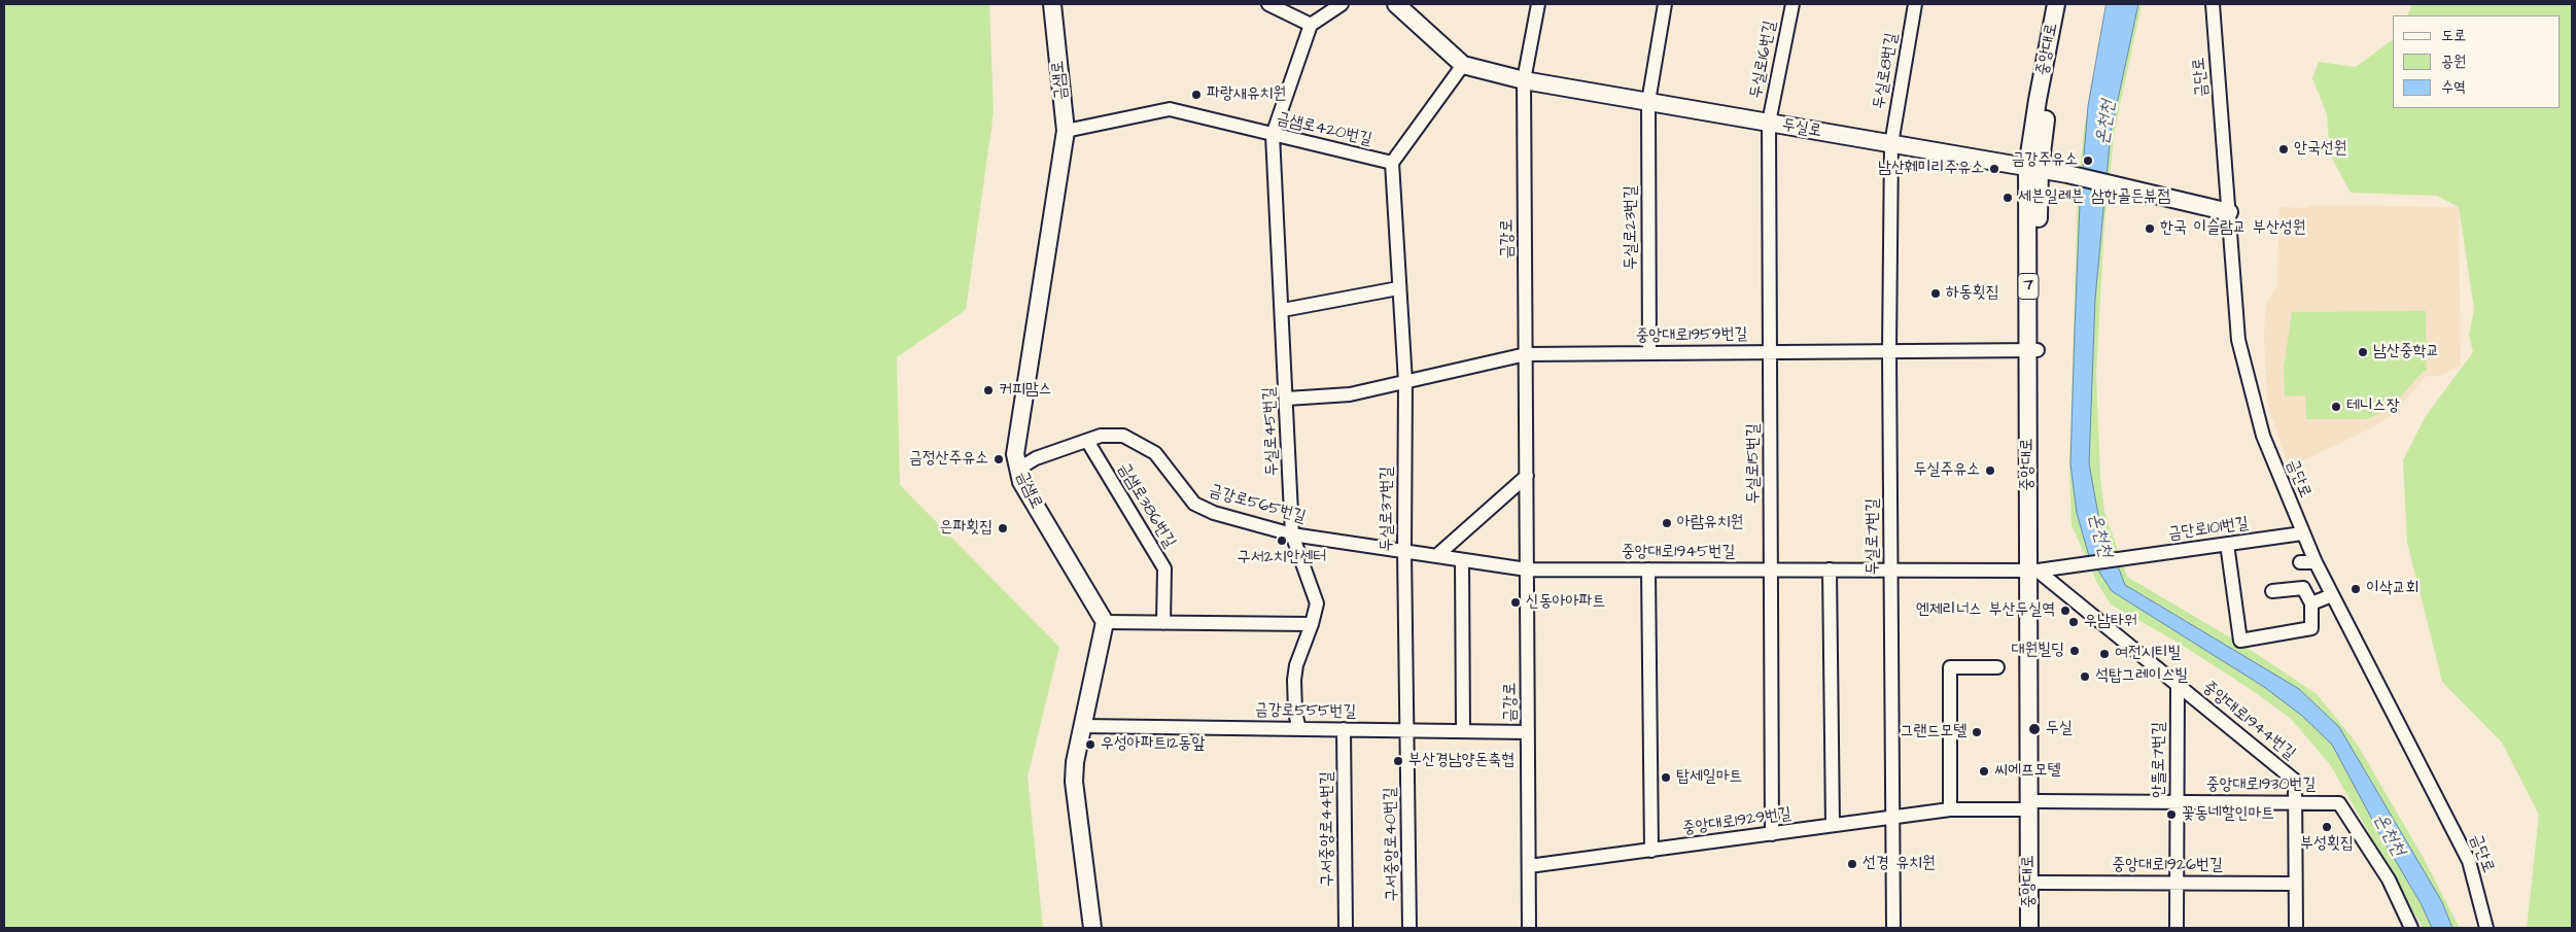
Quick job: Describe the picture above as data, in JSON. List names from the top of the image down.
{
  "streets": {
    "main road": [
      "중앙대로",
      "금샘로",
      "두실로",
      "7"
    ],
    "street": [
      "두실로16번길",
      "두실로8번길",
      "금단로",
      "금샘로420번길",
      "두실로23번길",
      "금강로",
      "중앙대로1959번길",
      "두실로45번길",
      "두실로15번길",
      "금강로565번길",
      "금샘로386번길",
      "두실로37번길",
      "금단로101번길",
      "두실로7번길",
      "중앙대로1945번길",
      "금강로555번길",
      "중앙대로1944번길",
      "안뜰로7번길",
      "중앙대로1930번길",
      "중앙대로1929번길",
      "구서중앙로44번길",
      "구서중앙로40번길",
      "중앙대로1926번길"
    ]
  },
  "crossings": [
    ["중앙대로", "두실로"],
    ["중앙대로", "중앙대로1959번길"],
    ["중앙대로", "중앙대로1945번길"],
    ["중앙대로", "중앙대로1944번길"],
    ["중앙대로", "중앙대로1930번길"],
    ["중앙대로", "중앙대로1929번길"],
    ["중앙대로", "중앙대로1926번길"],
    ["두실로16번길", "두실로"],
    ["두실로16번길", "두실로15번길"],
    ["두실로8번길", "두실로"],
    ["두실로8번길", "두실로7번길"],
    ["금단로", "두실로"],
    ["금단로", "금단로101번길"],
    ["금샘로", "금샘로420번길"],
    ["금샘로", "금강로565번길"],
    ["두실로", "두실로23번길"],
    ["두실로", "금강로"],
    ["두실로", "두실로15번길"],
    ["두실로", "두실로7번길"],
    ["금샘로420번길", "두실로45번길"],
    ["금샘로420번길", "두실로37번길"],
    ["두실로23번길", "중앙대로1959번길"],
    ["금강로", "중앙대로1959번길"],
    ["금강로", "금강로565번길"],
    ["금강로", "중앙대로1945번길"],
    ["금강로", "금강로555번길"],
    ["금강로", "중앙대로1929번길"],
    ["중앙대로1959번길", "두실로45번길"],
    ["중앙대로1959번길", "두실로15번길"],
    ["중앙대로1959번길", "두실로37번길"],
    ["중앙대로1959번길", "두실로7번길"],
    ["두실로45번길", "금강로565번길"],
    ["두실로45번길", "금강로555번길"],
    ["두실로15번길", "중앙대로1945번길"],
    ["두실로15번길", "중앙대로1929번길"],
    ["금강로565번길", "금샘로386번길"],
    ["금강로565번길", "두실로37번길"],
    ["금강로565번길", "중앙대로1945번길"],
    ["두실로37번길", "금강로555번길"],
    ["두실로37번길", "구서중앙로40번길"],
    ["금단로101번길", "중앙대로1945번길"],
    ["두실로7번길", "중앙대로1945번길"],
    ["두실로7번길", "중앙대로1929번길"],
    ["중앙대로1945번길", "중앙대로1944번길"],
    ["금강로555번길", "구서중앙로44번길"],
    ["금강로555번길", "구서중앙로40번길"],
    ["중앙대로1944번길", "안뜰로7번길"],
    ["중앙대로1944번길", "중앙대로1930번길"],
    ["안뜰로7번길", "중앙대로1930번길"],
    ["안뜰로7번길", "중앙대로1926번길"],
    ["중앙대로1930번길", "중앙대로1929번길"]
  ],
  "water": ["온천천"],
  "places": [
    "파랑새유치원",
    "안국선원",
    "금강주유소",
    "남산훼미리주유소",
    "세븐일레븐 삼한골든뷰점",
    "한국 이슬람교 부산성원",
    "하동횟집",
    "남산중학교",
    "커피맘스",
    "테니스장",
    "금정산주유소",
    "두실주유소",
    "아람유치원",
    "은파횟집",
    "구서2치안센터",
    "이삭교회",
    "신동아아파트",
    "엔제리너스 부산두실역",
    "우남타워",
    "대원빌딩",
    "여전시티빌",
    "석탑그레이스빌",
    "두실",
    "그랜드모텔",
    "우성아파트12동앞",
    "부산경남양돈축협",
    "씨에프모텔",
    "탑세일마트",
    "꽃동네할인마트",
    "부성횟집",
    "선경 유치원"
  ],
  "legend": ["도로", "공원", "수역"]
}
